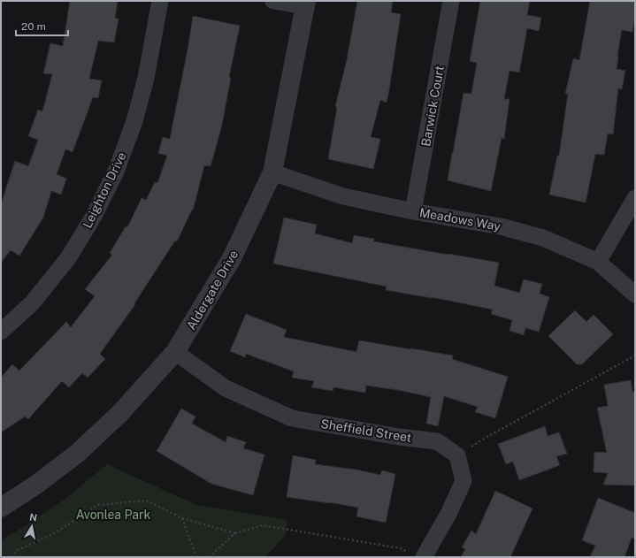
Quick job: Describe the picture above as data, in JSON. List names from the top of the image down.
{
  "streets": {
    "street": [
      "Barwick Court",
      "Leighton Drive",
      "Meadows Way",
      "Aldergate Drive",
      "Sheffield Street"
    ]
  },
  "crossings": [
    ["Barwick Court", "Meadows Way"],
    ["Meadows Way", "Aldergate Drive"],
    ["Aldergate Drive", "Sheffield Street"]
  ],
  "parks": ["Avonlea Park"],
  "scale_bar": "20 m",
  "north": "top"
}
